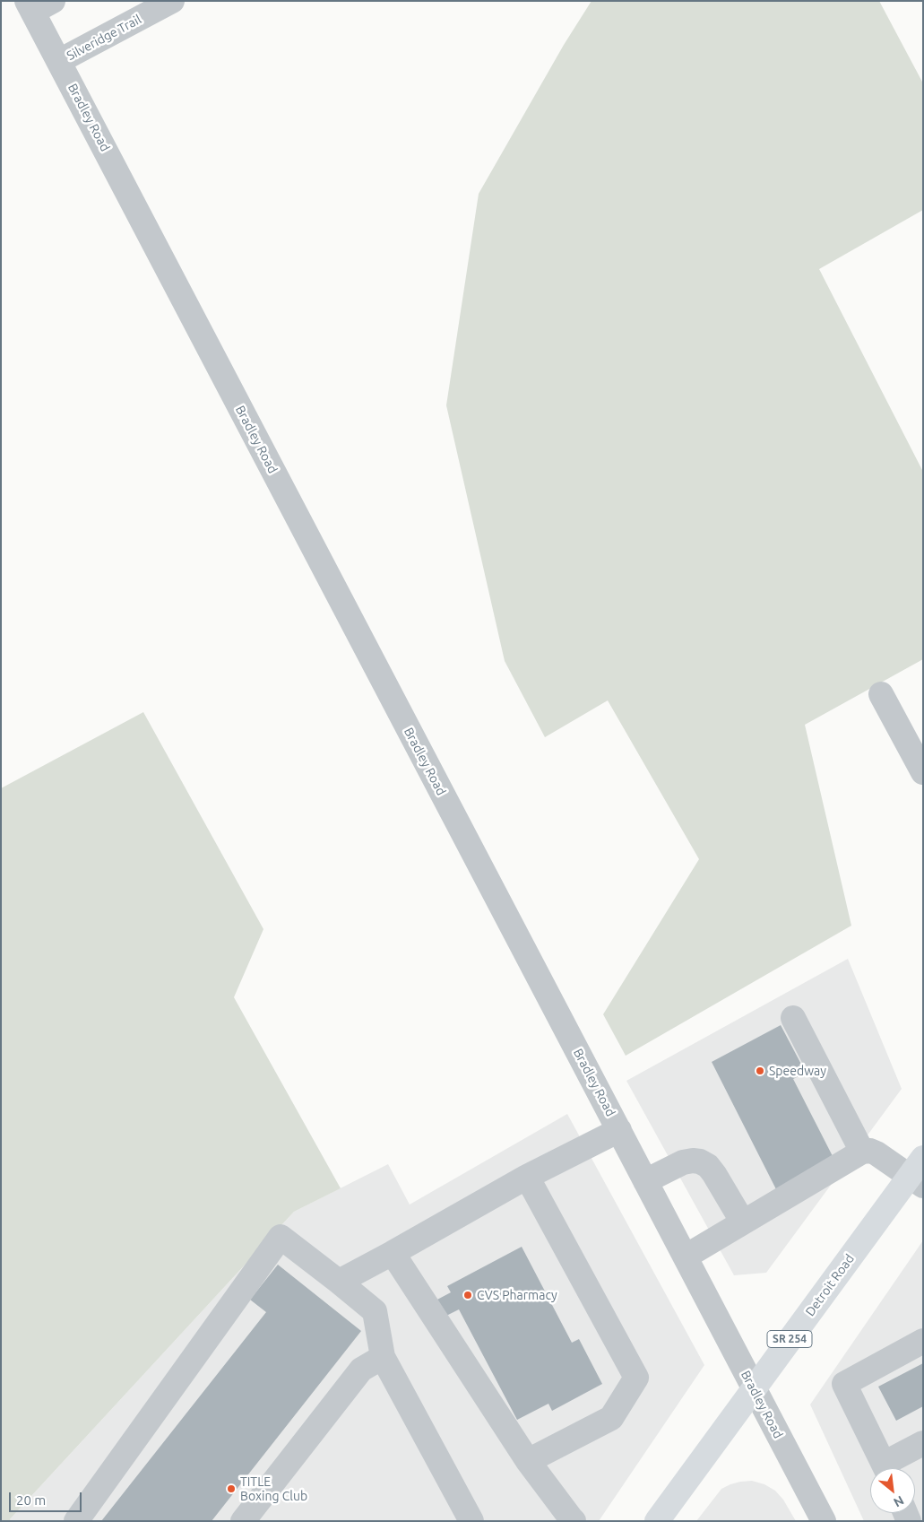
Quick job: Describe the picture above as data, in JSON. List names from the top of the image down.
{
  "streets": {
    "main road": ["Detroit Road", "SR 254"],
    "street": ["Silveridge Trail", "Bradley Road"]
  },
  "crossings": [
    ["Silveridge Trail", "Bradley Road"],
    ["Bradley Road", "Detroit Road"]
  ],
  "places": ["Speedway", "CVS Pharmacy", "TITLE Boxing Club"],
  "scale_bar": "20 m",
  "north": "bottom right"
}
